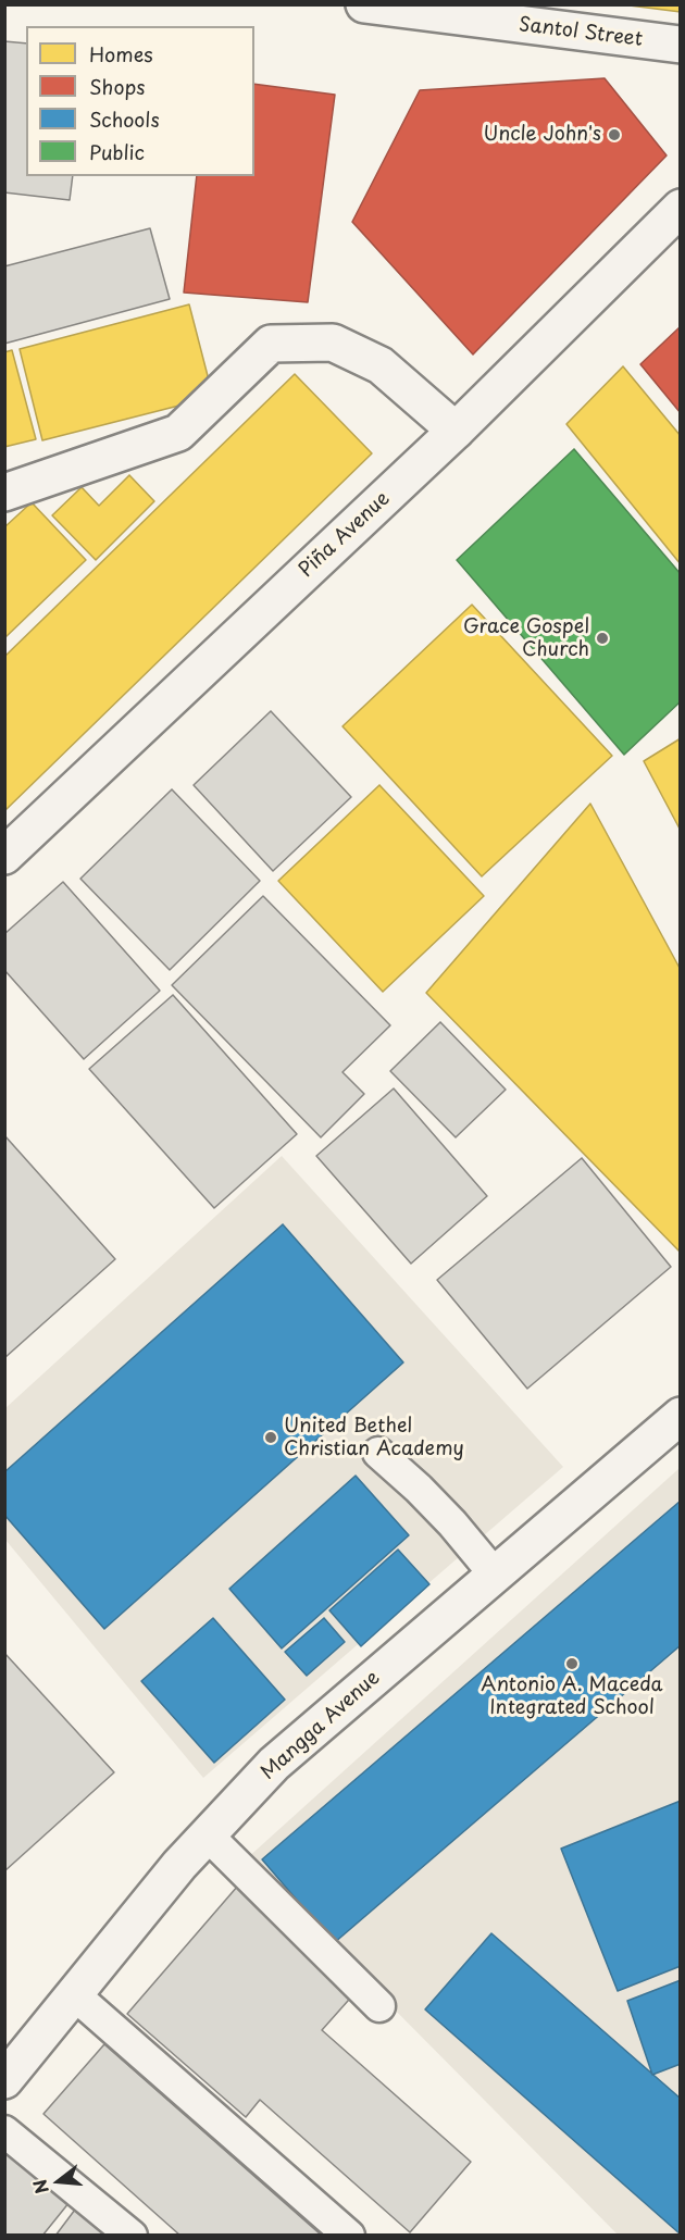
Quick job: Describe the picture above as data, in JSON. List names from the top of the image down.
{
  "streets": {
    "street": ["Santol Street", "Piña Avenue", "Mangga Avenue"]
  },
  "places": [
    "Uncle John's",
    "Grace Gospel Church",
    "United Bethel Christian Academy",
    "Antonio A. Maceda Integrated School"
  ],
  "legend": [
    "Homes",
    "Shops",
    "Schools",
    "Public"
  ],
  "north": "left"
}
